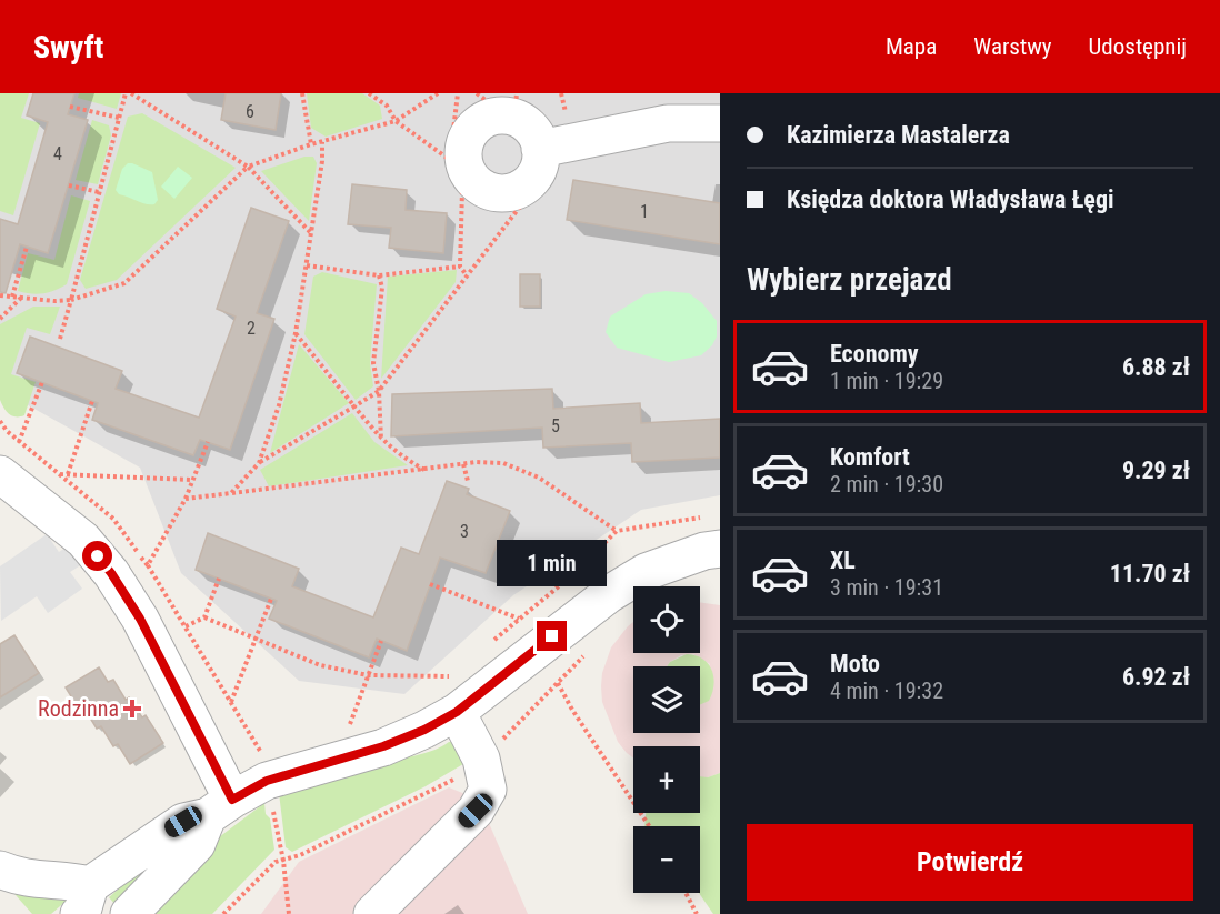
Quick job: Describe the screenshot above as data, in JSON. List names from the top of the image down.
{
  "places": {
    "health": ["Rodzinna"]
  },
  "house_numbers": [
    "6",
    "4",
    "1",
    "2",
    "5",
    "3"
  ],
  "page": {
    "header": "Swyft",
    "nav": ["Mapa", "Warstwy", "Udostępnij"],
    "banner": ["Kazimierza Mastalerza", "Księdza doktora Władysława Łęgi"],
    "heading": "Wybierz przejazd",
    "list": [
      {
        "name": "Economy",
        "note": "1 min · 19:29",
        "value": "6.88 zł"
      },
      {
        "name": "Komfort",
        "note": "2 min · 19:30",
        "value": "9.29 zł"
      },
      {
        "name": "XL",
        "note": "3 min · 19:31",
        "value": "11.70 zł"
      },
      {
        "name": "Moto",
        "note": "4 min · 19:32",
        "value": "6.92 zł"
      }
    ],
    "bubble": "1 min",
    "map_buttons": ["+", "−"],
    "buttons": "Potwierdź"
  }
}
